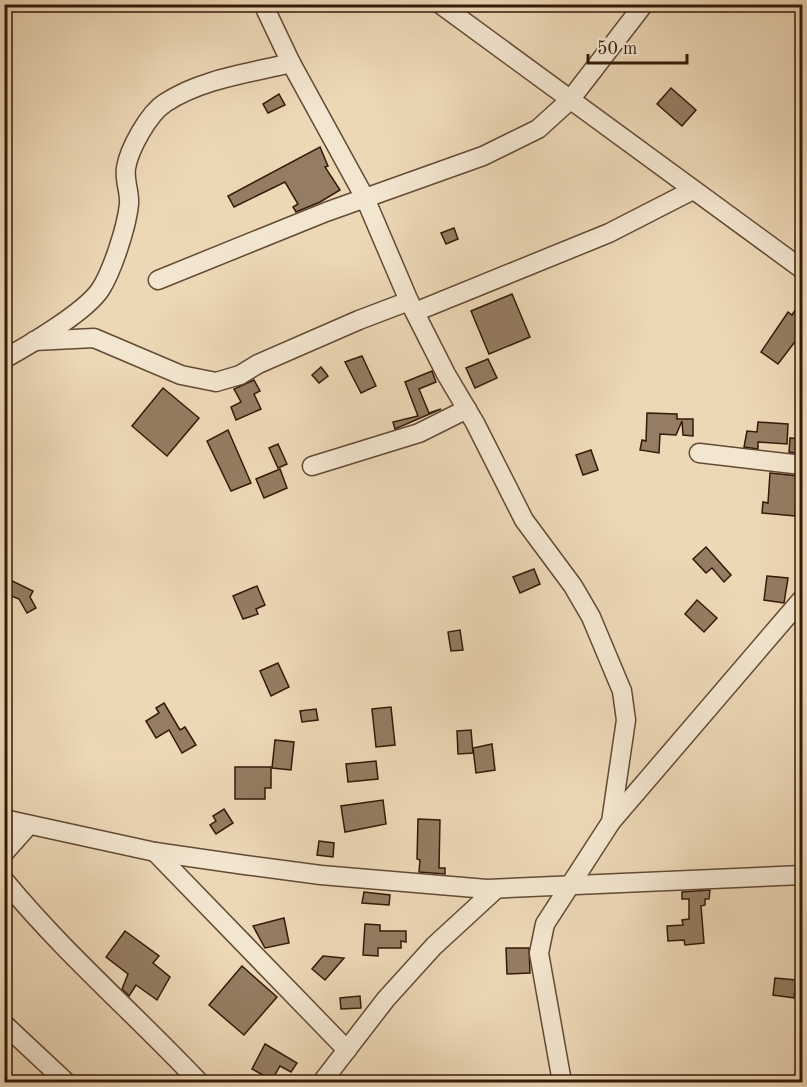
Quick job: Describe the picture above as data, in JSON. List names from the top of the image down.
{
  "scale_bar": "50 m"
}
